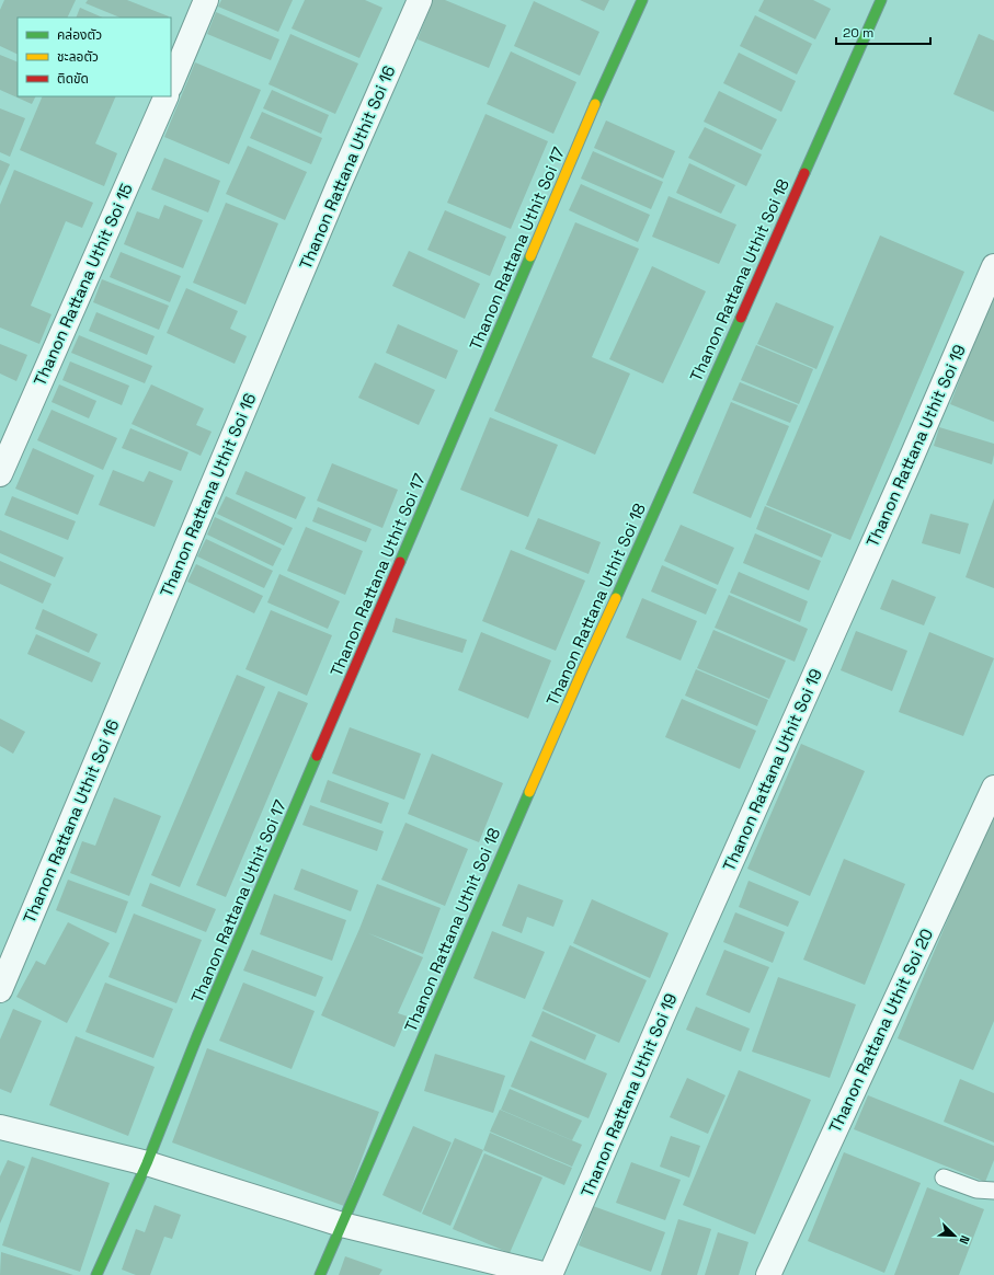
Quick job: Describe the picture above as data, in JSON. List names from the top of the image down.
{
  "streets": {
    "street": [
      "Thanon Rattana Uthit Soi 16",
      "Thanon Rattana Uthit Soi 17",
      "Thanon Rattana Uthit Soi 18",
      "Thanon Rattana Uthit Soi 15",
      "Thanon Rattana Uthit Soi 19",
      "Thanon Rattana Uthit Soi 20"
    ]
  },
  "legend": ["คล่องตัว", "ชะลอตัว", "ติดขัด"],
  "scale_bar": "20 m",
  "north": "bottom right"
}
